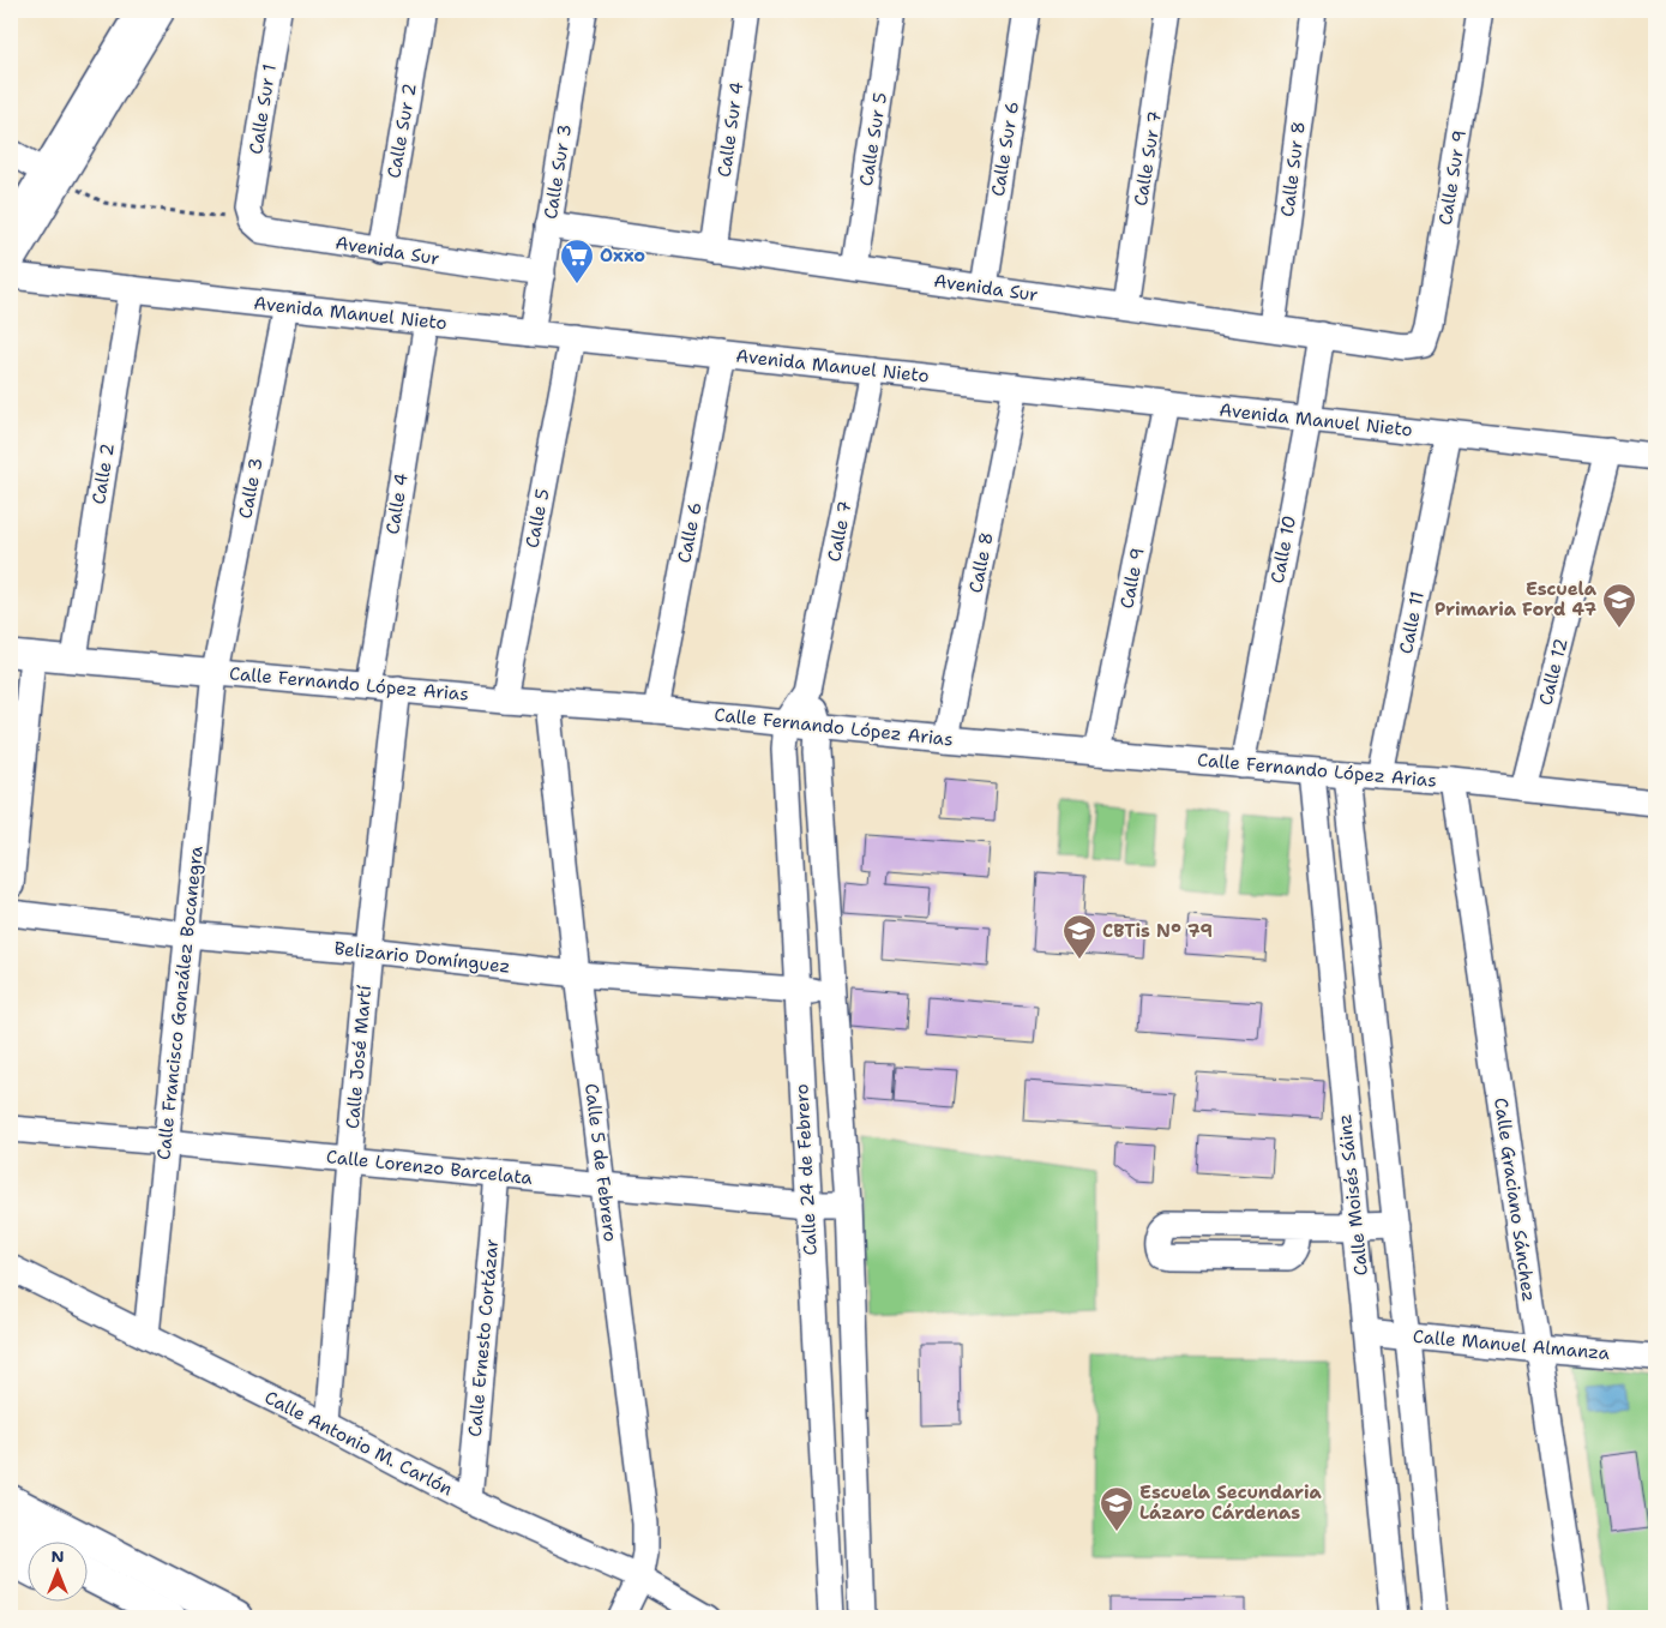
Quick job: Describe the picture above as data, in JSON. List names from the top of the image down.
{
  "streets": {
    "street": [
      "Calle Sur 1",
      "Calle Sur 4",
      "Calle Sur 2",
      "Calle Sur 5",
      "Calle Sur 6",
      "Calle Sur 7",
      "Calle Sur 8",
      "Calle Sur 3",
      "Calle Sur 9",
      "Avenida Sur",
      "Avenida Manuel Nieto",
      "Calle 2",
      "Calle 3",
      "Calle 4",
      "Calle 5",
      "Calle 7",
      "Calle 6",
      "Calle 10",
      "Calle 8",
      "Calle 9",
      "Calle 11",
      "Calle 12",
      "Calle Fernando López Arias",
      "Belizario Domínguez",
      "Calle Francisco González Bocanegra",
      "Calle José Martí",
      "Calle 5 de Febrero",
      "Calle Lorenzo Barcelata",
      "Calle 24 de Febrero",
      "Calle Moisés Sáinz",
      "Calle Graciano Sánchez",
      "Calle Ernesto Cortázar",
      "Calle Manuel Almanza",
      "Calle Antonio M. Carlón"
    ]
  },
  "crossings": [
    ["Calle Sur 1", "Avenida Sur"],
    ["Calle Sur 4", "Avenida Sur"],
    ["Calle Sur 2", "Avenida Sur"],
    ["Calle Sur 5", "Avenida Sur"],
    ["Calle Sur 6", "Avenida Sur"],
    ["Calle Sur 7", "Avenida Sur"],
    ["Calle Sur 8", "Avenida Sur"],
    ["Calle Sur 3", "Avenida Sur"],
    ["Calle Sur 3", "Avenida Manuel Nieto"],
    ["Calle Sur 9", "Avenida Sur"],
    ["Avenida Sur", "Calle 10"],
    ["Avenida Manuel Nieto", "Calle 2"],
    ["Avenida Manuel Nieto", "Calle 3"],
    ["Avenida Manuel Nieto", "Calle 4"],
    ["Avenida Manuel Nieto", "Calle 5"],
    ["Avenida Manuel Nieto", "Calle 7"],
    ["Avenida Manuel Nieto", "Calle 6"],
    ["Avenida Manuel Nieto", "Calle 10"],
    ["Avenida Manuel Nieto", "Calle 8"],
    ["Avenida Manuel Nieto", "Calle 9"],
    ["Avenida Manuel Nieto", "Calle 11"],
    ["Avenida Manuel Nieto", "Calle 12"],
    ["Calle 2", "Calle Fernando López Arias"],
    ["Calle 3", "Calle Fernando López Arias"],
    ["Calle 3", "Calle Francisco González Bocanegra"],
    ["Calle 4", "Calle Fernando López Arias"],
    ["Calle 5", "Calle Fernando López Arias"],
    ["Calle 7", "Calle Fernando López Arias"],
    ["Calle 7", "Calle 24 de Febrero"],
    ["Calle 6", "Calle Fernando López Arias"],
    ["Calle 10", "Calle Fernando López Arias"],
    ["Calle 8", "Calle Fernando López Arias"],
    ["Calle 9", "Calle Fernando López Arias"],
    ["Calle 11", "Calle Fernando López Arias"],
    ["Calle 12", "Calle Fernando López Arias"],
    ["Calle Fernando López Arias", "Calle Francisco González Bocanegra"],
    ["Calle Fernando López Arias", "Calle José Martí"],
    ["Calle Fernando López Arias", "Calle 5 de Febrero"],
    ["Calle Fernando López Arias", "Calle 24 de Febrero"],
    ["Calle Fernando López Arias", "Calle Moisés Sáinz"],
    ["Calle Fernando López Arias", "Calle Graciano Sánchez"],
    ["Belizario Domínguez", "Calle Francisco González Bocanegra"],
    ["Belizario Domínguez", "Calle José Martí"],
    ["Belizario Domínguez", "Calle 5 de Febrero"],
    ["Belizario Domínguez", "Calle 24 de Febrero"],
    ["Calle Francisco González Bocanegra", "Calle Lorenzo Barcelata"],
    ["Calle Francisco González Bocanegra", "Calle Antonio M. Carlón"],
    ["Calle José Martí", "Calle Lorenzo Barcelata"],
    ["Calle José Martí", "Calle Antonio M. Carlón"],
    ["Calle 5 de Febrero", "Calle Lorenzo Barcelata"],
    ["Calle 5 de Febrero", "Calle Antonio M. Carlón"],
    ["Calle Lorenzo Barcelata", "Calle 24 de Febrero"],
    ["Calle Lorenzo Barcelata", "Calle Ernesto Cortázar"],
    ["Calle Moisés Sáinz", "Calle Manuel Almanza"],
    ["Calle Graciano Sánchez", "Calle Manuel Almanza"],
    ["Calle Ernesto Cortázar", "Calle Antonio M. Carlón"]
  ],
  "places": {
    "supermarket": ["Oxxo"],
    "school or university": ["Escuela Primaria Ford 47", "CBTis N° 79", "Escuela Secundaria Lázaro Cárdenas"]
  },
  "north": "top"
}
